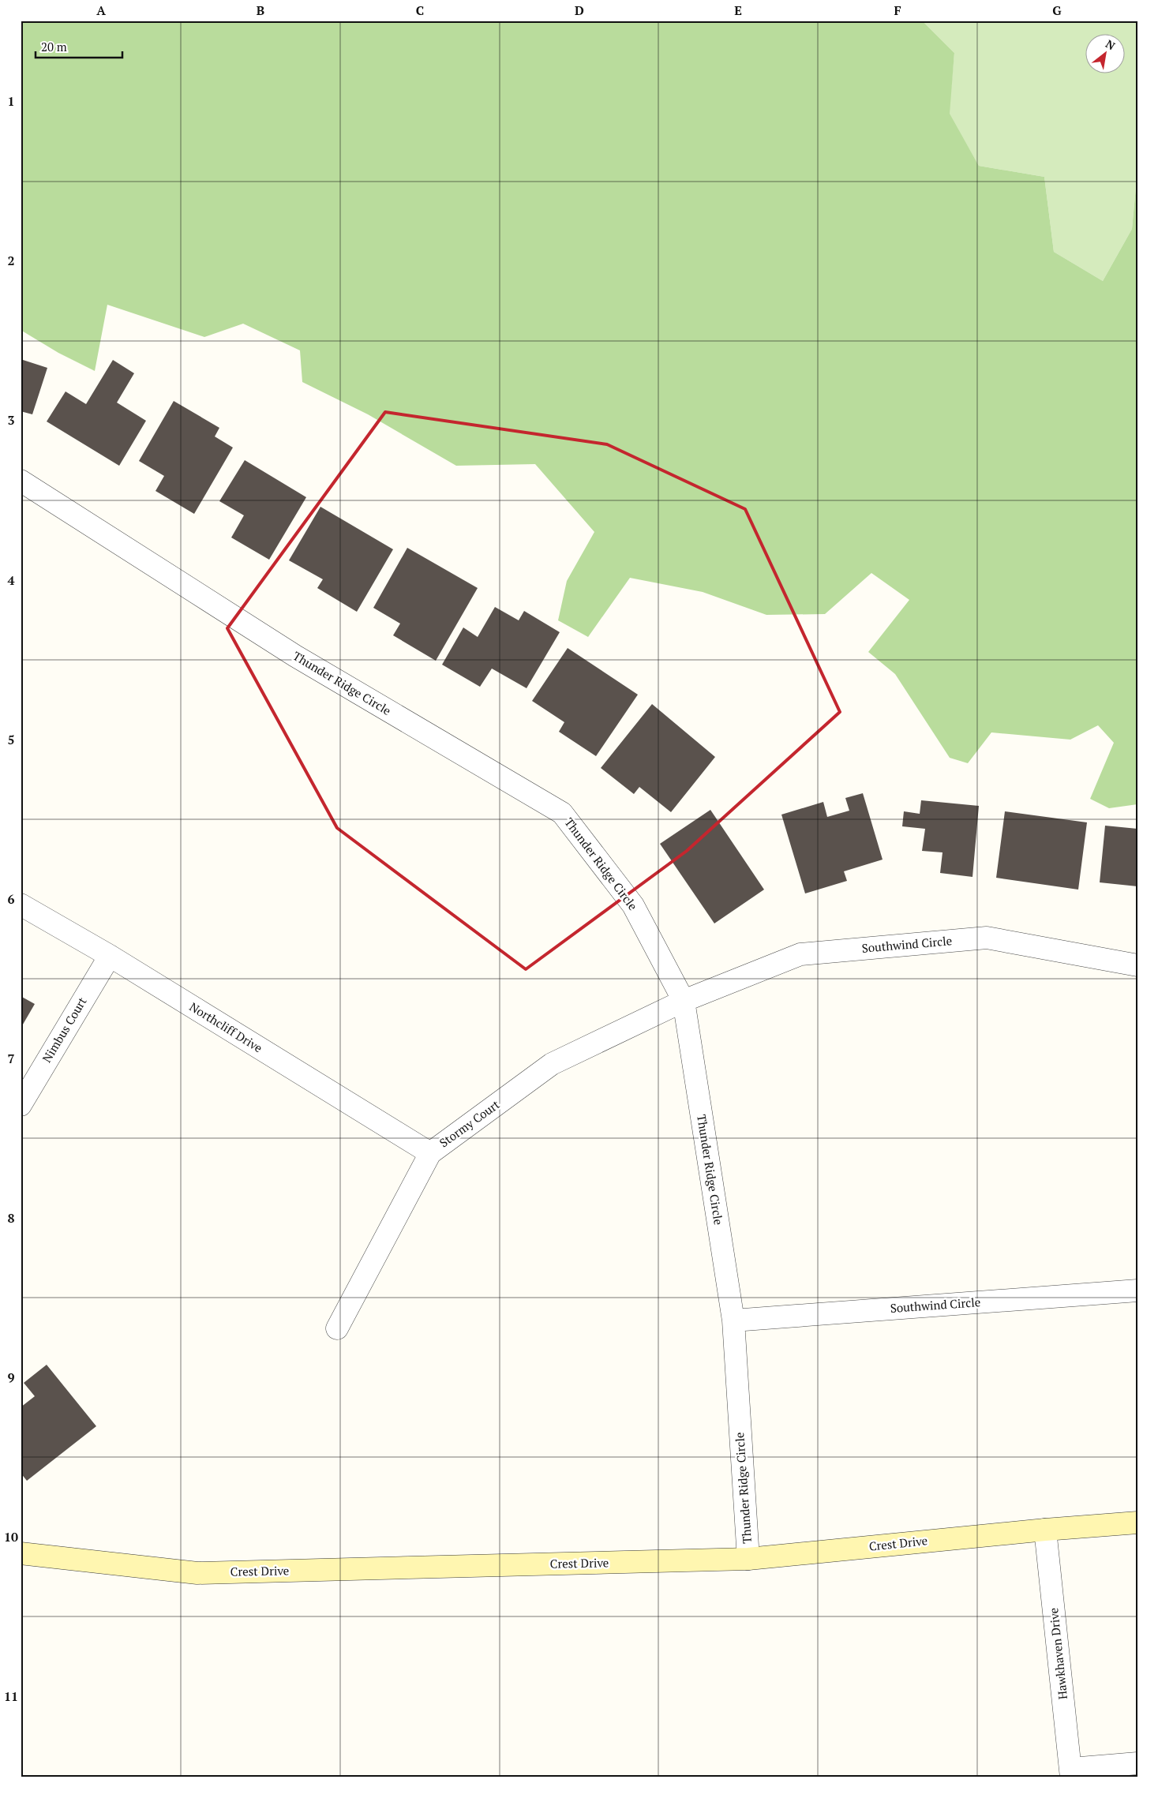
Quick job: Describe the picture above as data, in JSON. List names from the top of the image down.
{
  "streets": {
    "street": [
      "Thunder Ridge Circle",
      "Southwind Circle",
      "Northcliff Drive",
      "Nimbus Court",
      "Stormy Court",
      "Crest Drive",
      "Hawkhaven Drive"
    ]
  },
  "crossings": [
    ["Thunder Ridge Circle", "Southwind Circle"],
    ["Thunder Ridge Circle", "Stormy Court"],
    ["Thunder Ridge Circle", "Crest Drive"],
    ["Southwind Circle", "Stormy Court"],
    ["Northcliff Drive", "Nimbus Court"],
    ["Northcliff Drive", "Stormy Court"],
    ["Crest Drive", "Hawkhaven Drive"]
  ],
  "scale_bar": "20 m",
  "north": "top right",
  "grid": {
    "columns": [
      "A",
      "B",
      "C",
      "D",
      "E",
      "F",
      "G"
    ],
    "rows": [
      "1",
      "2",
      "3",
      "4",
      "5",
      "6",
      "7",
      "8",
      "9",
      "10",
      "11"
    ]
  }
}
